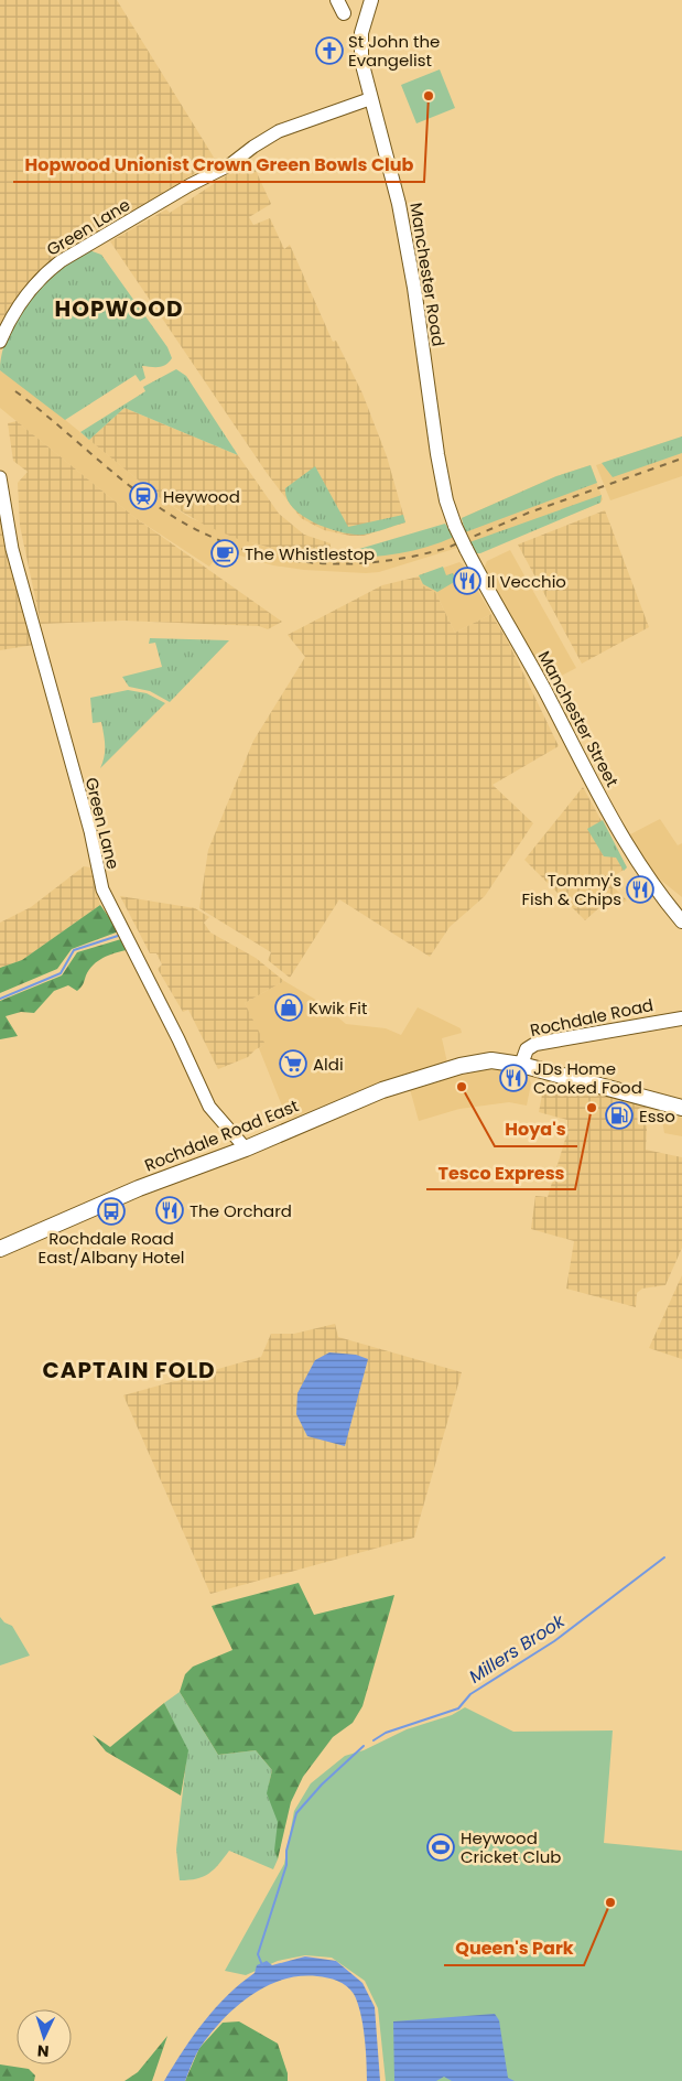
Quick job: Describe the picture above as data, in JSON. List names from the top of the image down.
{
  "streets": {
    "highway": ["Rochdale Road East"],
    "main road": ["Manchester Road", "Manchester Street", "Rochdale Road"],
    "street": ["Green Lane"]
  },
  "crossings": [
    ["Green Lane", "Manchester Road"],
    ["Green Lane", "Rochdale Road East"],
    ["Manchester Road", "Manchester Street"],
    ["Rochdale Road", "Rochdale Road East"]
  ],
  "districts": ["HOPWOOD", "CAPTAIN FOLD"],
  "water": ["Millers Brook"],
  "places": {
    "church": ["St John the Evangelist"],
    "other": [
      "Hopwood Unionist Crown Green Bowls Club",
      "Hoya's",
      "Tesco Express",
      "Queen's Park"
    ],
    "station": ["Heywood"],
    "cafe": ["The Whistlestop"],
    "restaurant": [
      "Il Vecchio",
      "Tommy's Fish & Chips",
      "JDs Home Cooked Food",
      "The Orchard"
    ],
    "shop": ["Kwik Fit"],
    "supermarket": ["Aldi"],
    "fuel station": ["Esso"],
    "bus stop": ["Rochdale Road East/Albany Hotel"],
    "sports": ["Heywood Cricket Club"]
  },
  "north": "bottom"
}
